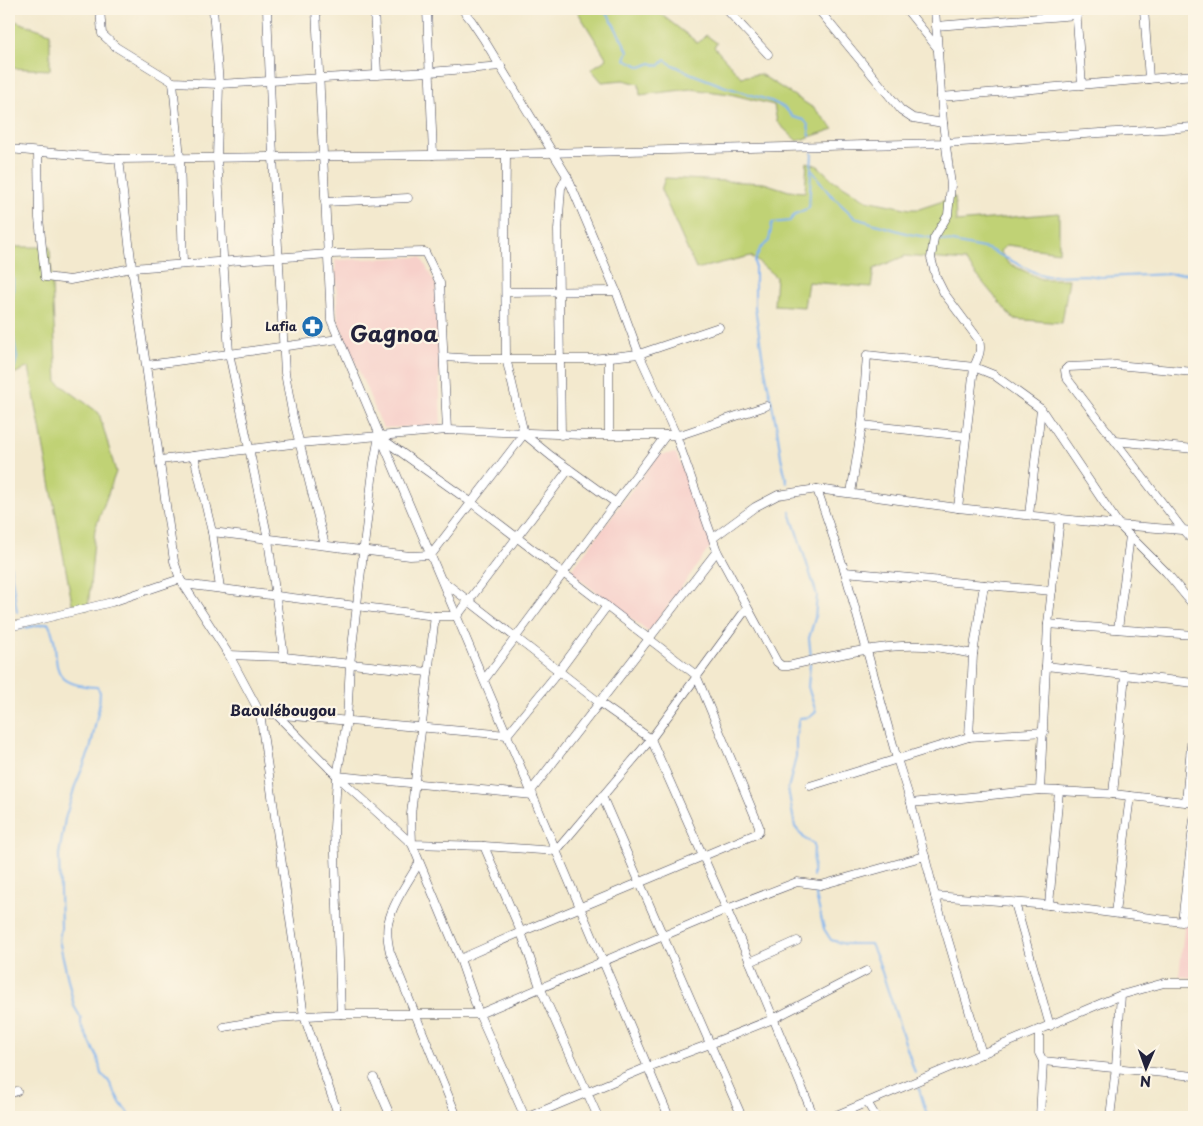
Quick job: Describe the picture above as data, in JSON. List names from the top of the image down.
{
  "districts": ["Gagnoa", "Baoulébougou"],
  "places": {
    "pharmacy": ["Lafia"]
  },
  "north": "bottom"
}
